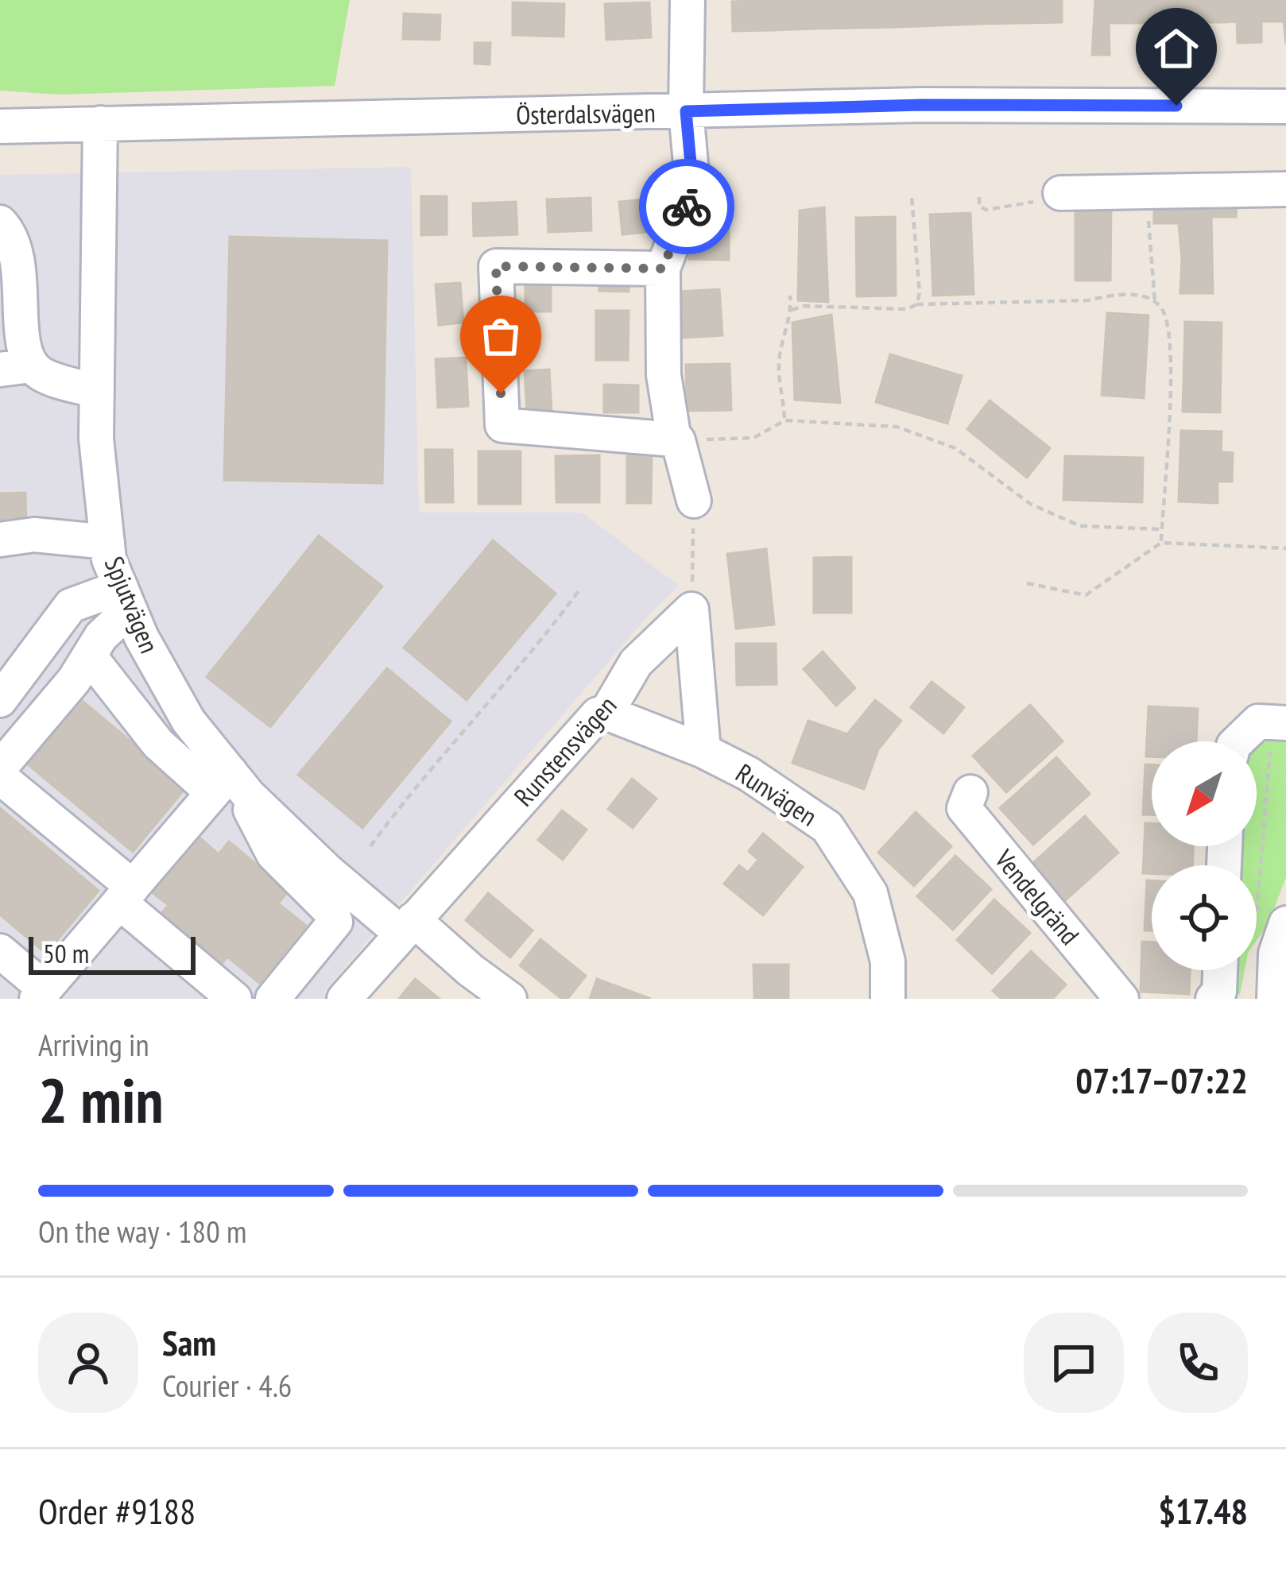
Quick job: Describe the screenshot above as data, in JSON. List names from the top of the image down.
{
  "streets": {
    "street": [
      "Österdalsvägen",
      "Spjutvägen",
      "Runstensvägen",
      "Runvägen",
      "Vendelgränd"
    ]
  },
  "crossings": [
    ["Österdalsvägen", "Spjutvägen"],
    ["Spjutvägen", "Runstensvägen"],
    ["Runstensvägen", "Runvägen"]
  ],
  "scale_bar": "50 m",
  "north": "bottom left",
  "page": {
    "scale": "50 m",
    "heading": ["2 min", "Arriving in", "07:17–07:22"],
    "panel": [
      "Sam",
      "Courier · 4.6",
      "Order #9188",
      "$17.48"
    ],
    "bar": "On the way · 180 m"
  }
}
